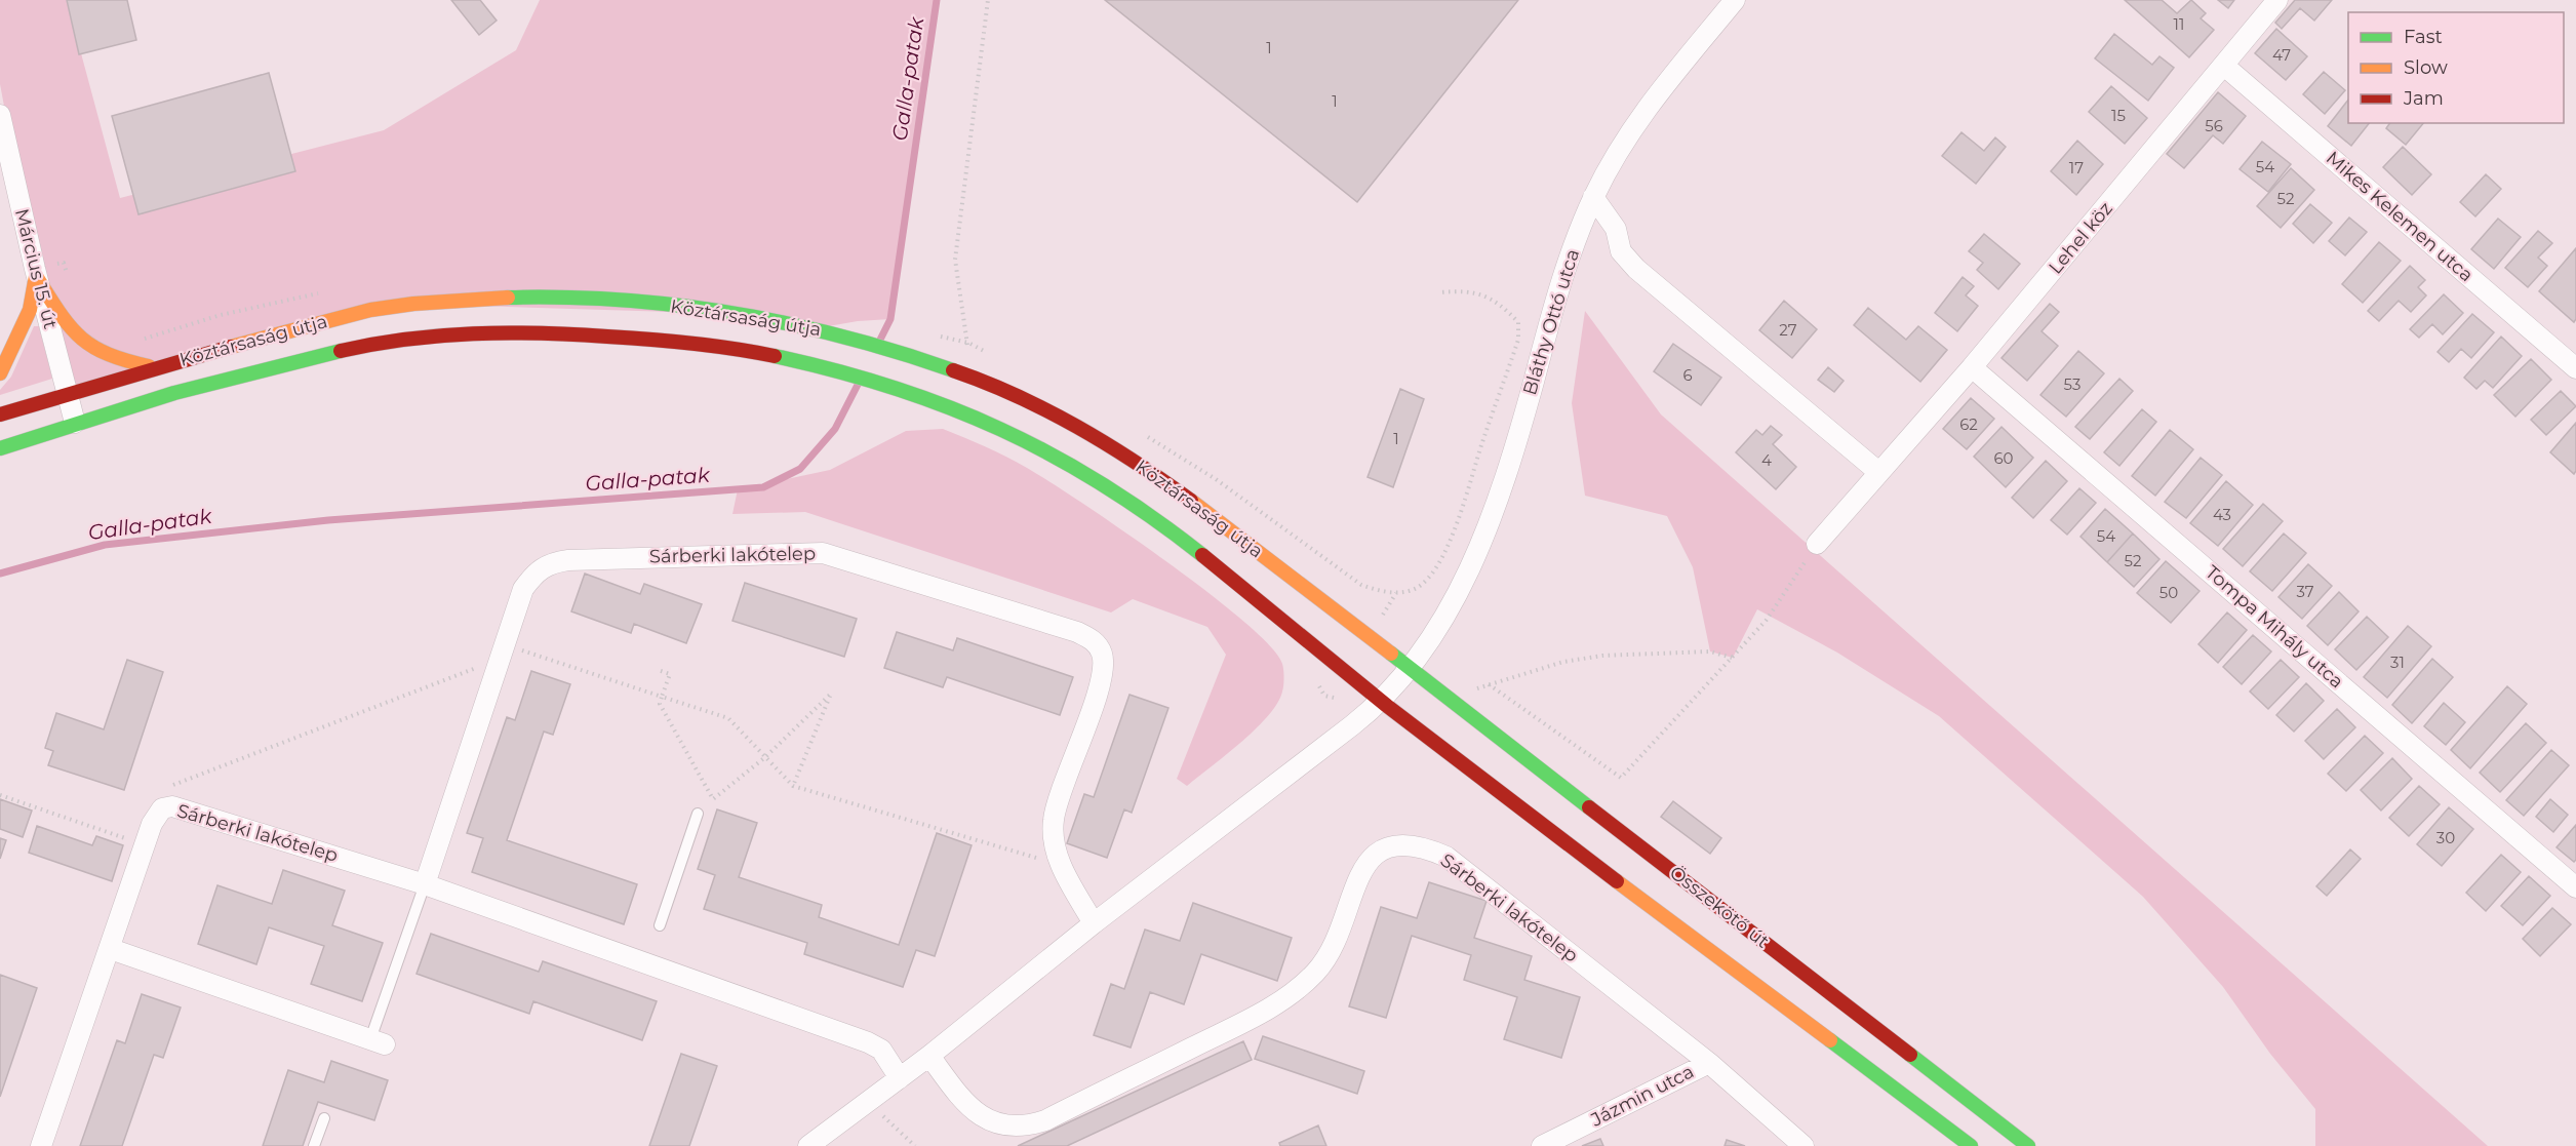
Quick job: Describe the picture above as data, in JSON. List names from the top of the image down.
{
  "streets": {
    "street": [
      "Mikes Kelemen utca",
      "Lehel köz",
      "Március 15. út",
      "Köztársaság útja",
      "Bláthy Ottó utca",
      "Sárberki lakótelep",
      "Tompa Mihály utca",
      "Összekötő út",
      "Jázmin utca"
    ]
  },
  "crossings": [
    ["Mikes Kelemen utca", "Lehel köz"],
    ["Lehel köz", "Tompa Mihály utca"],
    ["Március 15. út", "Köztársaság útja"],
    ["Köztársaság útja", "Bláthy Ottó utca"],
    ["Köztársaság útja", "Összekötő út"],
    ["Bláthy Ottó utca", "Sárberki lakótelep"],
    ["Bláthy Ottó utca", "Összekötő út"],
    ["Sárberki lakótelep", "Jázmin utca"]
  ],
  "water": ["Galla-patak"],
  "house_numbers": [
    "11",
    "1",
    "47",
    "1",
    "15",
    "56",
    "54",
    "17",
    "52",
    "27",
    "6",
    "53",
    "62",
    "1",
    "60",
    "4",
    "43",
    "54",
    "52",
    "37",
    "50",
    "31",
    "30"
  ],
  "legend": ["Fast", "Slow", "Jam"]
}
